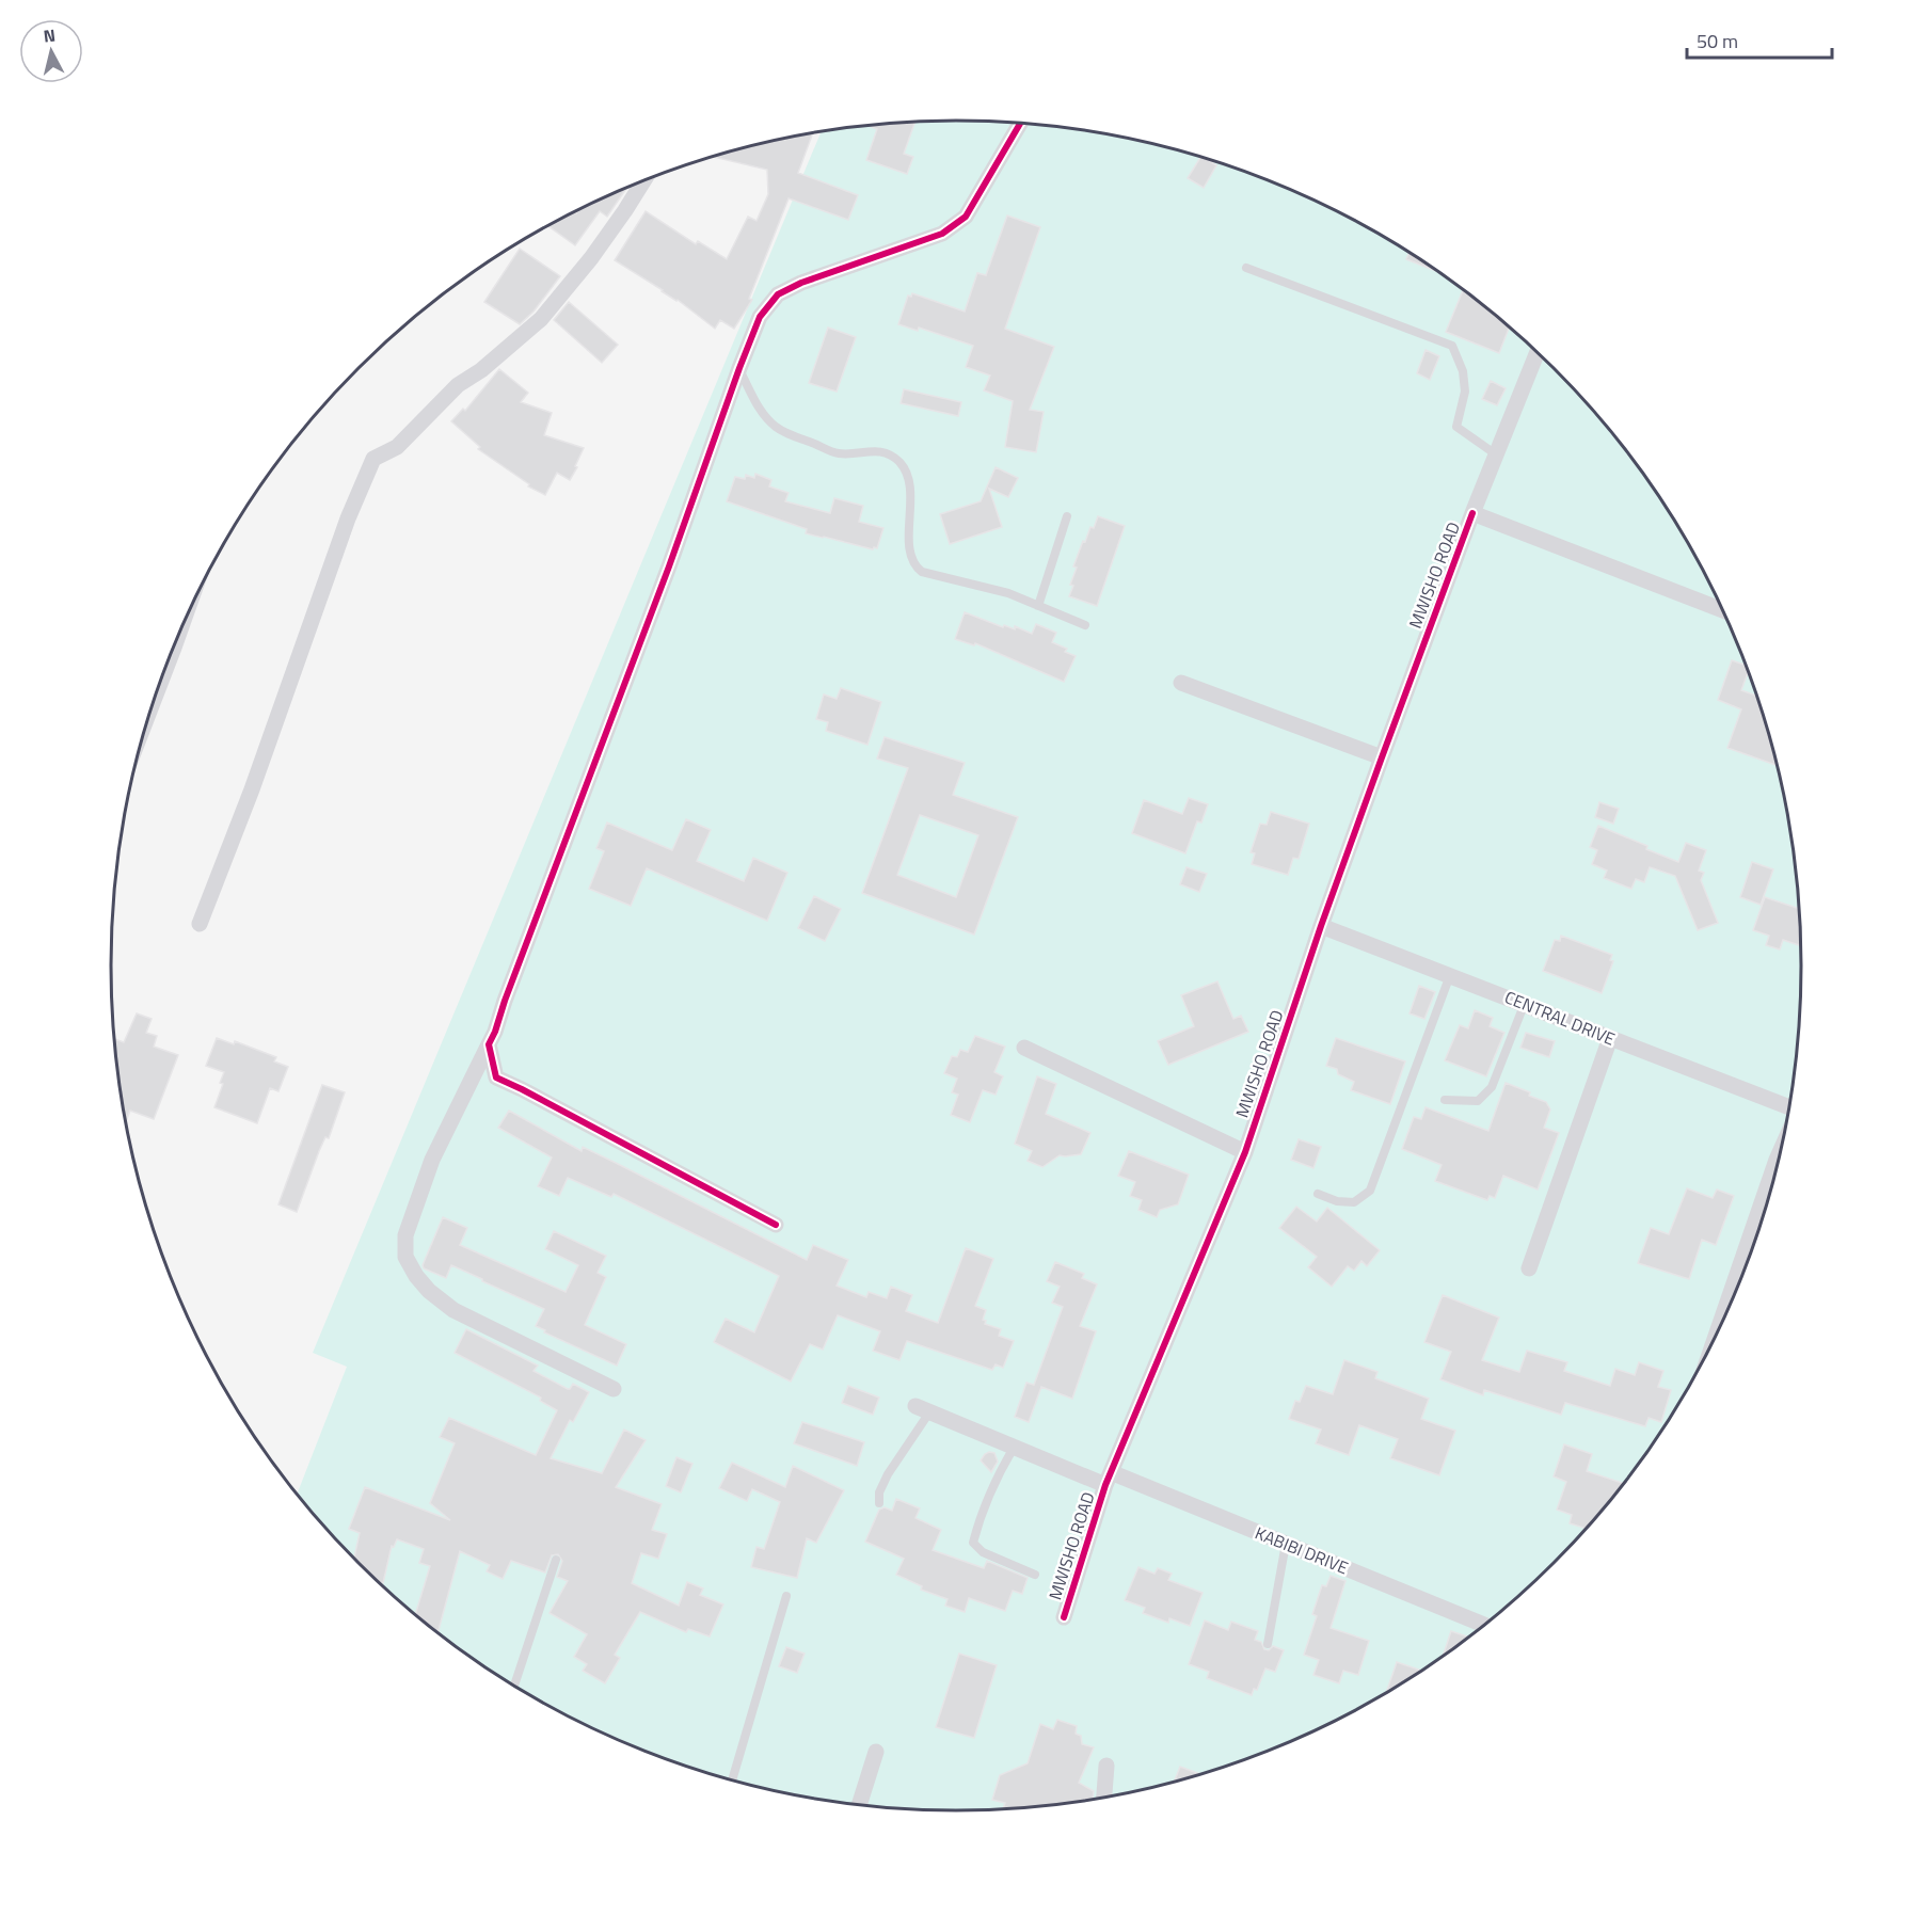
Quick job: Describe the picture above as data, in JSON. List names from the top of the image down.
{
  "streets": {
    "street": ["MWISHO ROAD", "CENTRAL DRIVE", "KABIBI DRIVE"]
  },
  "crossings": [
    ["MWISHO ROAD", "CENTRAL DRIVE"],
    ["MWISHO ROAD", "KABIBI DRIVE"]
  ],
  "scale_bar": "50 m",
  "north": "top"
}
